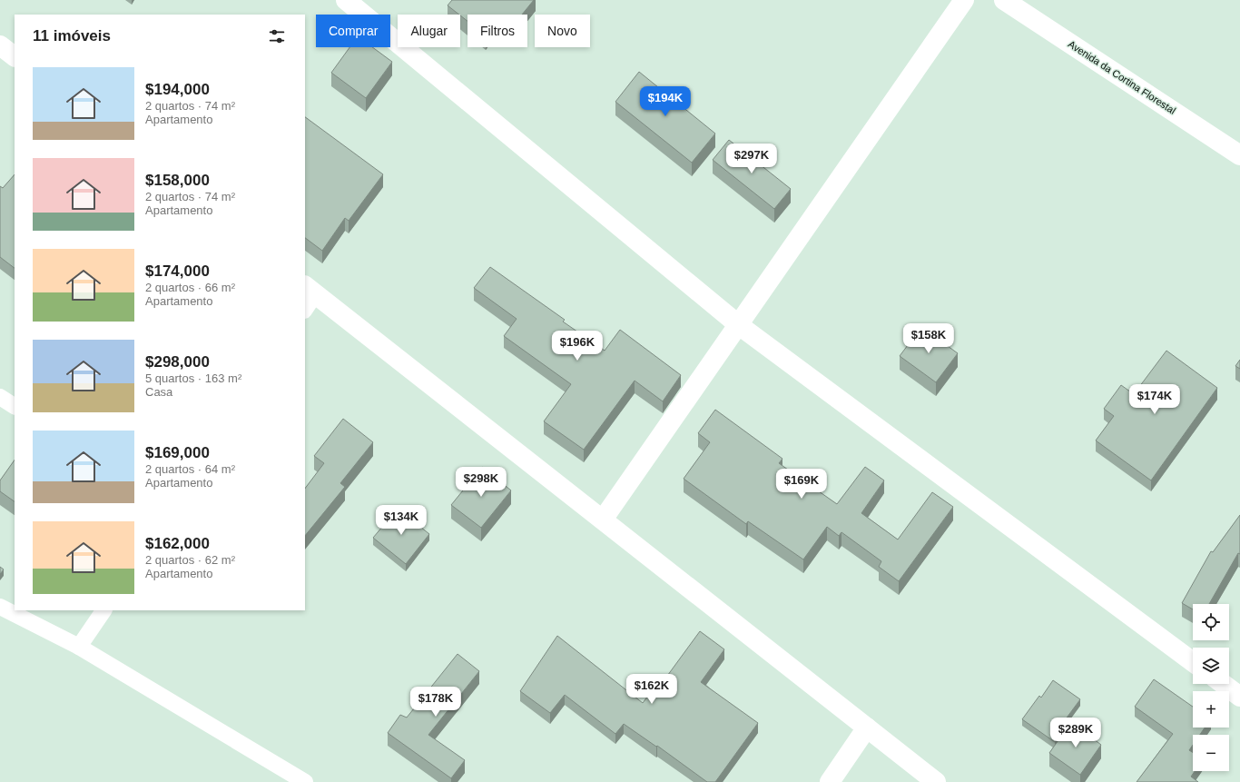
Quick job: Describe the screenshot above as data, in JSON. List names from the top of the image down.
{
  "streets": {
    "street": ["Avenida da Cortina Florestal"]
  },
  "page": {
    "chip": [
      "Comprar",
      "Alugar",
      "Filtros",
      "Novo"
    ],
    "heading": "11 imóveis",
    "list": [
      {
        "name": "$194,000",
        "note": "2 quartos · 74 m² · Apartamento"
      },
      {
        "name": "$158,000",
        "note": "2 quartos · 74 m² · Apartamento"
      },
      {
        "name": "$174,000",
        "note": "2 quartos · 66 m² · Apartamento"
      },
      {
        "name": "$298,000",
        "note": "5 quartos · 163 m² · Casa"
      },
      {
        "name": "$169,000",
        "note": "2 quartos · 64 m² · Apartamento"
      },
      {
        "name": "$162,000",
        "note": "2 quartos · 62 m² · Apartamento"
      }
    ],
    "price": [
      "$194K",
      "$297K",
      "$158K",
      "$196K",
      "$174K",
      "$298K",
      "$169K",
      "$134K",
      "$162K",
      "$178K",
      "$289K"
    ],
    "map_buttons": ["+", "−"]
  }
}
